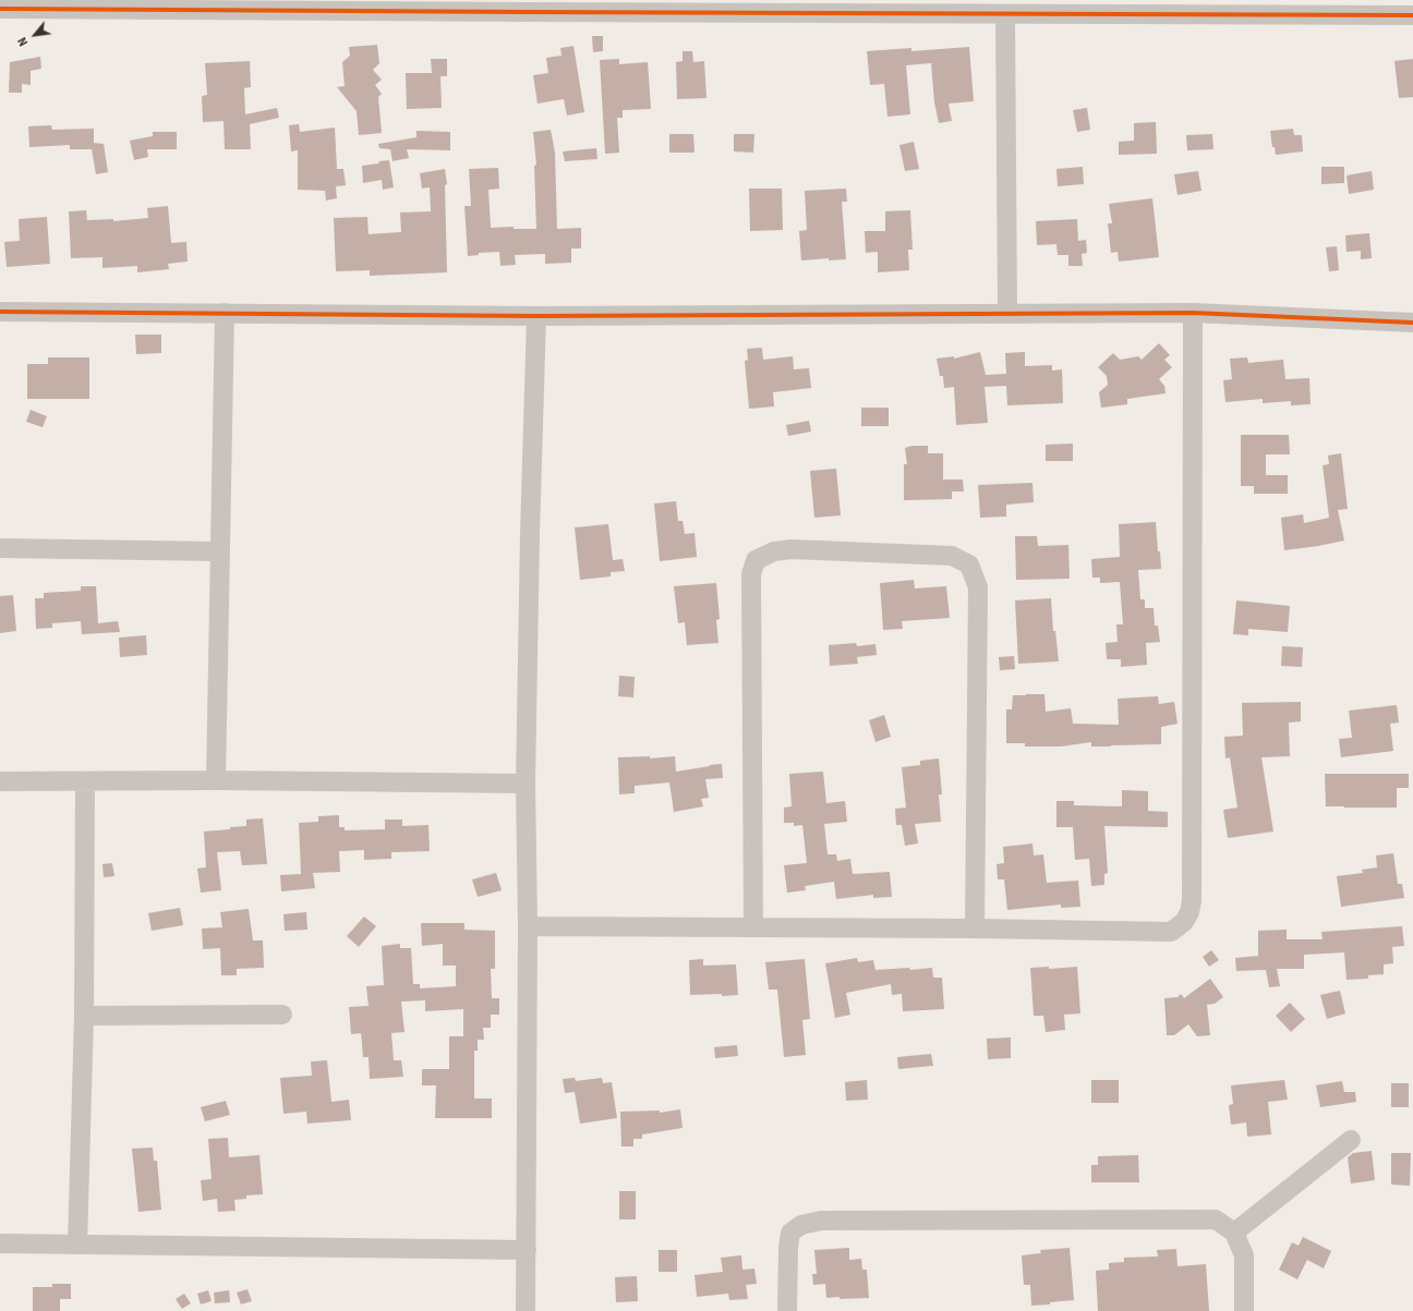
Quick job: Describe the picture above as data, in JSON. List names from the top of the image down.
{
  "north": "bottom left"
}
